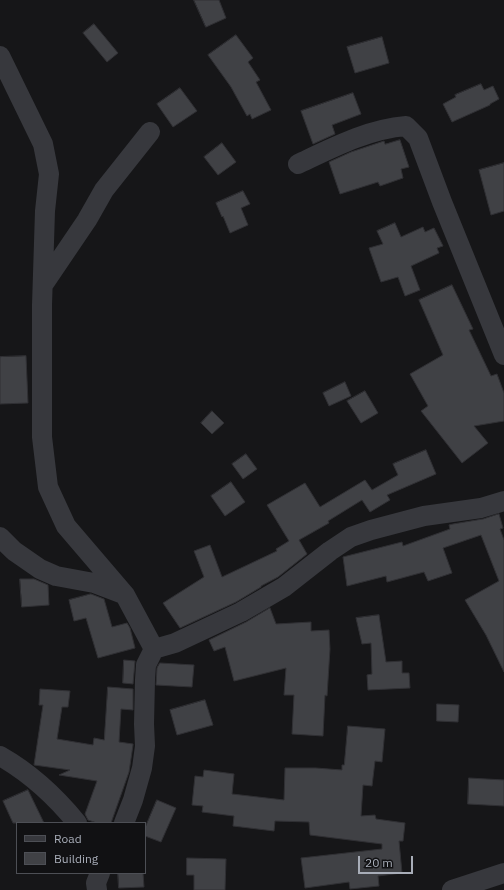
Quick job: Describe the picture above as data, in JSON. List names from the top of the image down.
{
  "legend": ["Road", "Building"],
  "scale_bar": "20 m"
}
